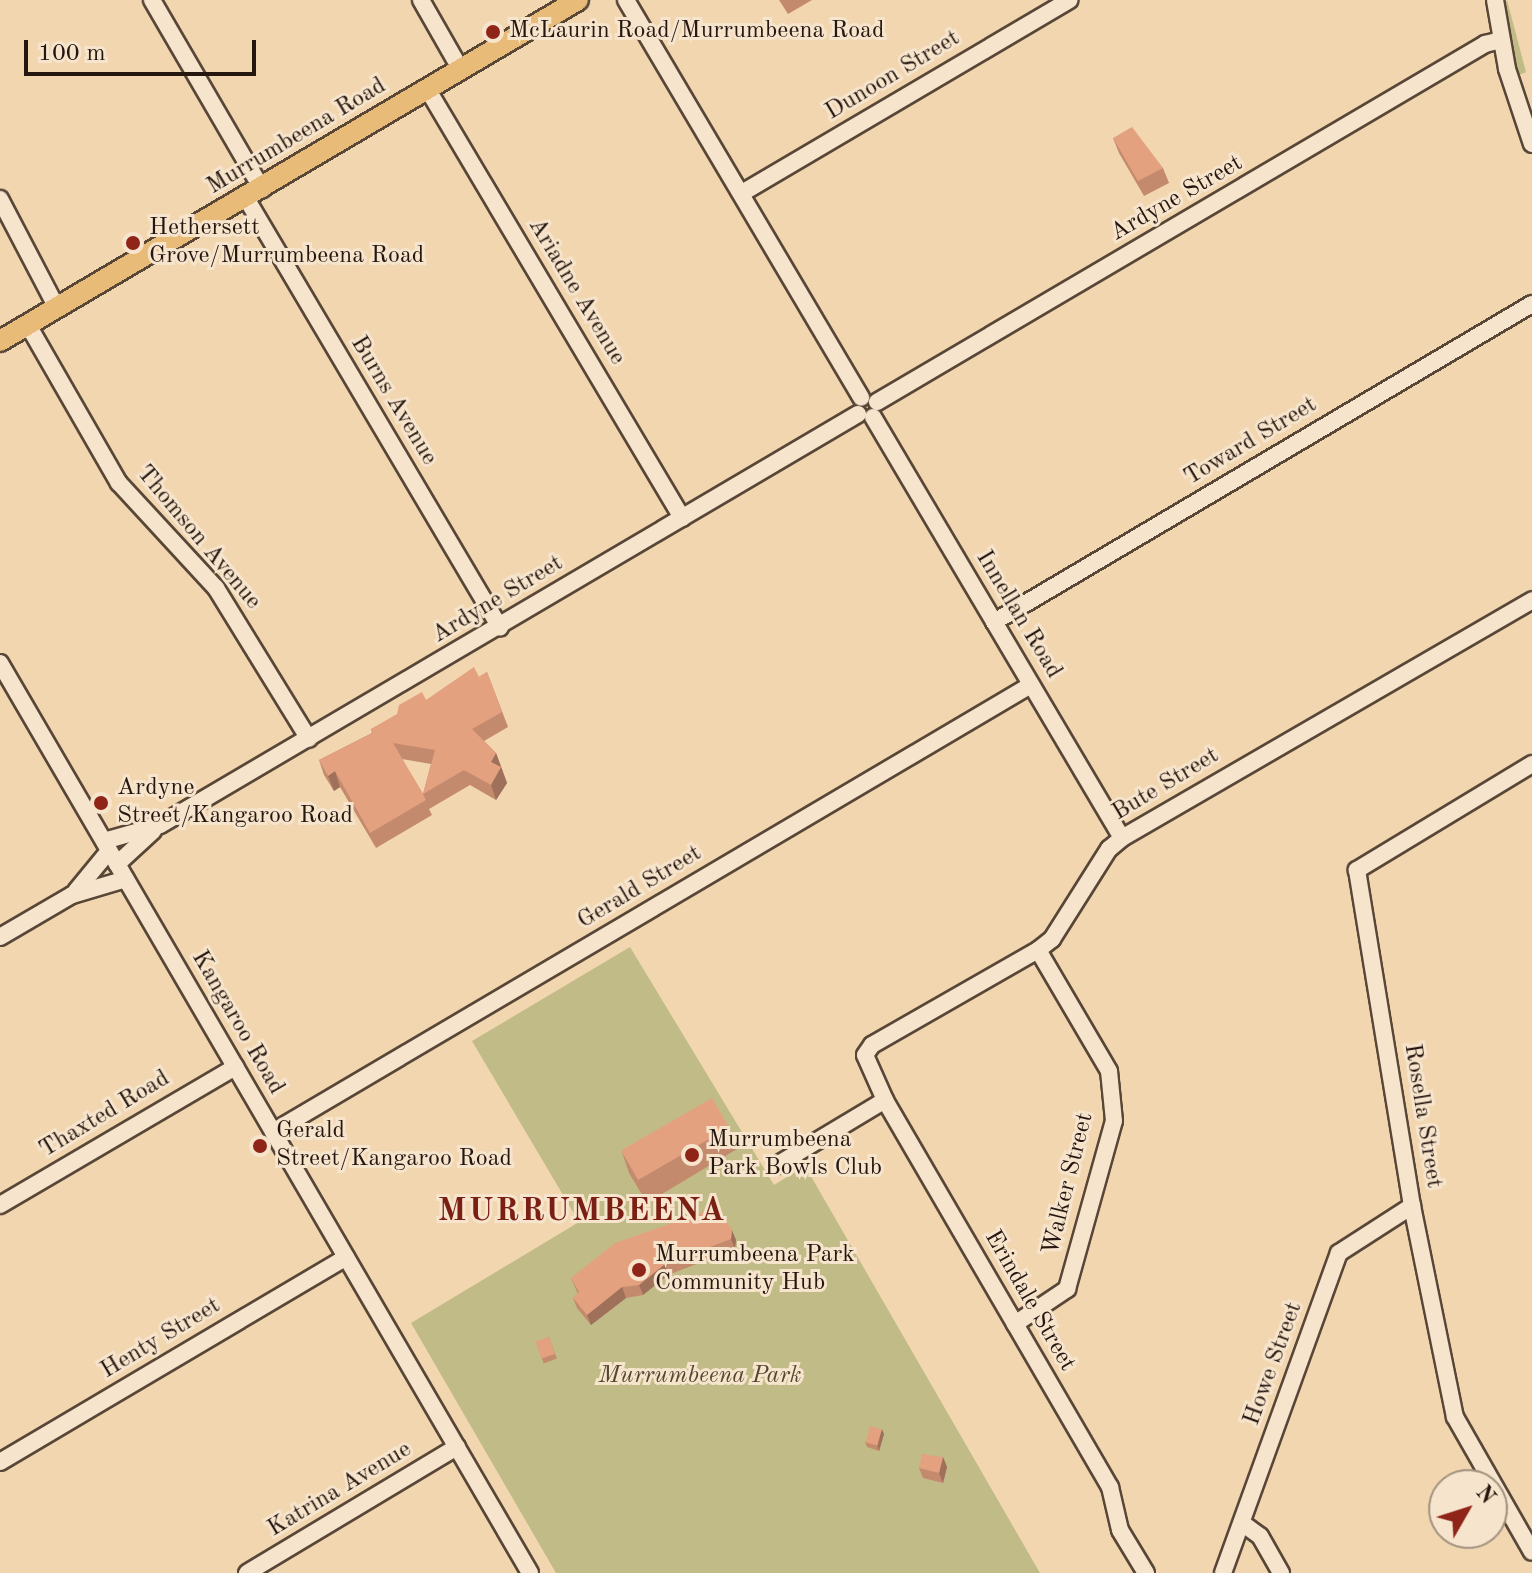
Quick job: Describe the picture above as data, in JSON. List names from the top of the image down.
{
  "streets": {
    "main road": ["Murrumbeena Road"],
    "street": [
      "Dunoon Street",
      "Ardyne Street",
      "Ariadne Avenue",
      "Burns Avenue",
      "Toward Street",
      "Thomson Avenue",
      "Innellan Road",
      "Bute Street",
      "Gerald Street",
      "Kangaroo Road",
      "Thaxted Road",
      "Rosella Street",
      "Walker Street",
      "Erindale Street",
      "Henty Street",
      "Howe Street",
      "Katrina Avenue"
    ]
  },
  "crossings": [
    ["Dunoon Street", "Innellan Road"],
    ["Murrumbeena Road", "Ariadne Avenue"],
    ["Murrumbeena Road", "Burns Avenue"],
    ["Murrumbeena Road", "Thomson Avenue"],
    ["Ardyne Street", "Ariadne Avenue"],
    ["Ardyne Street", "Burns Avenue"],
    ["Ardyne Street", "Thomson Avenue"],
    ["Ardyne Street", "Innellan Road"],
    ["Ardyne Street", "Kangaroo Road"],
    ["Toward Street", "Innellan Road"],
    ["Innellan Road", "Bute Street"],
    ["Innellan Road", "Gerald Street"],
    ["Bute Street", "Walker Street"],
    ["Bute Street", "Erindale Street"],
    ["Gerald Street", "Kangaroo Road"],
    ["Kangaroo Road", "Thaxted Road"],
    ["Kangaroo Road", "Henty Street"],
    ["Kangaroo Road", "Katrina Avenue"],
    ["Rosella Street", "Howe Street"],
    ["Walker Street", "Erindale Street"]
  ],
  "districts": ["MURRUMBEENA"],
  "parks": ["Murrumbeena Park"],
  "places": [
    "McLaurin Road/Murrumbeena Road",
    "Hethersett Grove/Murrumbeena Road",
    "Ardyne Street/Kangaroo Road",
    "Gerald Street/Kangaroo Road",
    "Murrumbeena Park Bowls Club",
    "Murrumbeena Park Community Hub"
  ],
  "scale_bar": "100 m",
  "north": "top right"
}
